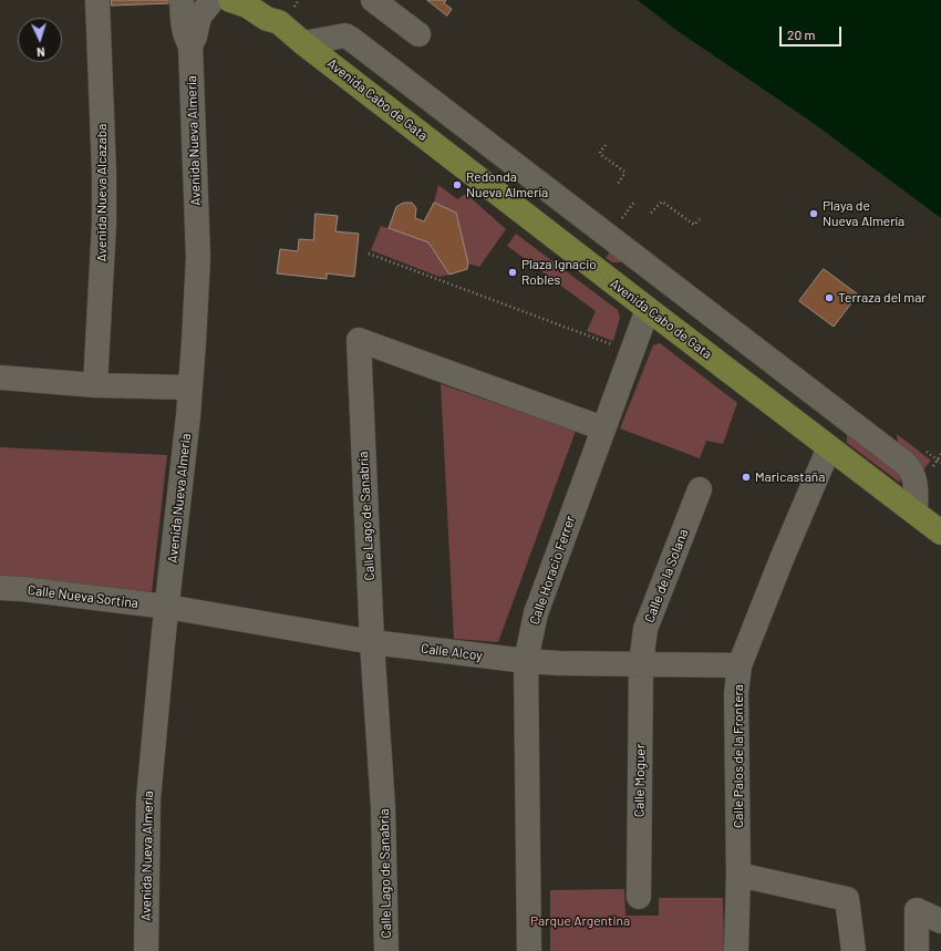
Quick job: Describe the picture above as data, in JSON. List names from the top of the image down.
{
  "streets": {
    "main road": ["Avenida Cabo de Gata"],
    "street": [
      "Avenida Nueva Almería",
      "Avenida Nueva Alcazaba",
      "Calle Lago de Sanabria",
      "Calle Horacio Ferrer",
      "Calle de la Solana",
      "Calle Nueva Sortina",
      "Calle Alcoy",
      "Calle Palos de la Frontera",
      "Calle Moguer"
    ]
  },
  "crossings": [
    ["Avenida Cabo de Gata", "Calle Horacio Ferrer"],
    ["Avenida Cabo de Gata", "Calle Palos de la Frontera"],
    ["Avenida Nueva Almería", "Calle Nueva Sortina"],
    ["Avenida Nueva Almería", "Calle Alcoy"],
    ["Calle Lago de Sanabria", "Calle Horacio Ferrer"],
    ["Calle Lago de Sanabria", "Calle Alcoy"],
    ["Calle Horacio Ferrer", "Calle Alcoy"],
    ["Calle de la Solana", "Calle Alcoy"],
    ["Calle de la Solana", "Calle Moguer"],
    ["Calle Nueva Sortina", "Calle Alcoy"],
    ["Calle Alcoy", "Calle Palos de la Frontera"],
    ["Calle Alcoy", "Calle Moguer"]
  ],
  "parks": ["Parque Argentina"],
  "places": [
    "Redonda Nueva Almería",
    "Playa de Nueva Almería",
    "Plaza Ignacio Robles",
    "Terraza del mar",
    "Maricastaña"
  ],
  "scale_bar": "20 m",
  "north": "bottom"
}
